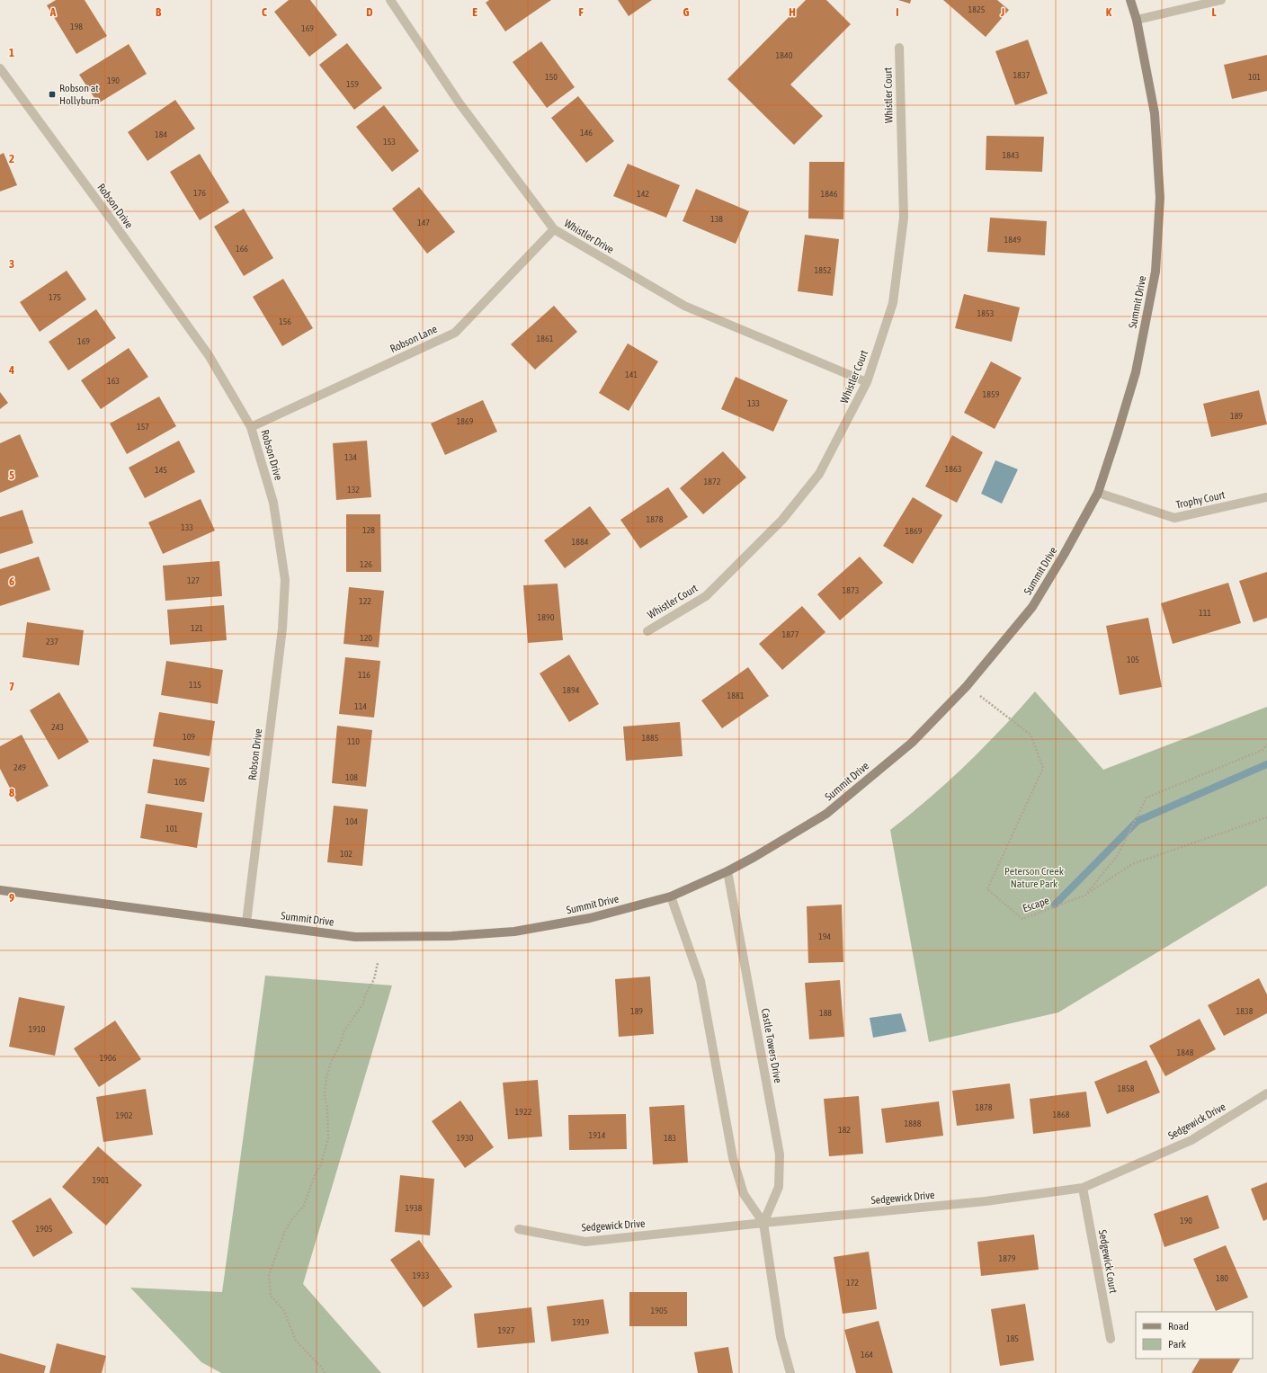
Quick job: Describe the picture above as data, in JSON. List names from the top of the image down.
{
  "streets": {
    "main road": ["Summit Drive"],
    "street": [
      "Whistler Court",
      "Robson Drive",
      "Whistler Drive",
      "Robson Lane",
      "Trophy Court",
      "Castle Towers Drive",
      "Sedgewick Drive",
      "Sedgewick Court"
    ],
    "path": ["Escape"]
  },
  "crossings": [
    ["Whistler Court", "Whistler Drive"],
    ["Robson Drive", "Summit Drive"],
    ["Robson Drive", "Robson Lane"],
    ["Whistler Drive", "Robson Lane"],
    ["Summit Drive", "Trophy Court"],
    ["Summit Drive", "Escape"],
    ["Summit Drive", "Castle Towers Drive"],
    ["Castle Towers Drive", "Sedgewick Drive"],
    ["Sedgewick Drive", "Sedgewick Court"]
  ],
  "parks": ["Peterson Creek Nature Park"],
  "places": {
    "transit": ["Robson at Hollyburn"]
  },
  "house_numbers": [
    "1825",
    "198",
    "169",
    "1840",
    "1837",
    "150",
    "101",
    "190",
    "159",
    "146",
    "184",
    "153",
    "1843",
    "176",
    "142",
    "1846",
    "138",
    "147",
    "1849",
    "166",
    "1852",
    "175",
    "1853",
    "156",
    "1861",
    "169",
    "141",
    "163",
    "1859",
    "133",
    "189",
    "1869",
    "157",
    "134",
    "1863",
    "145",
    "1872",
    "132",
    "1878",
    "133",
    "128",
    "1869",
    "1884",
    "126",
    "127",
    "1873",
    "122",
    "111",
    "1890",
    "121",
    "1877",
    "120",
    "237",
    "105",
    "116",
    "115",
    "1894",
    "1881",
    "114",
    "243",
    "109",
    "1885",
    "110",
    "249",
    "108",
    "105",
    "104",
    "101",
    "102",
    "194",
    "189",
    "1838",
    "188",
    "1910",
    "1848",
    "1906",
    "1858",
    "1878",
    "1922",
    "1868",
    "1902",
    "1888",
    "182",
    "1914",
    "1930",
    "183",
    "1901",
    "1938",
    "190",
    "1905",
    "1879",
    "1933",
    "180",
    "172",
    "1905",
    "1919",
    "1927",
    "185",
    "164"
  ],
  "legend": ["Road", "Park"],
  "grid": {
    "columns": [
      "A",
      "B",
      "C",
      "D",
      "E",
      "F",
      "G",
      "H",
      "I",
      "J",
      "K",
      "L"
    ],
    "rows": [
      "1",
      "2",
      "3",
      "4",
      "5",
      "6",
      "7",
      "8",
      "9"
    ]
  }
}
